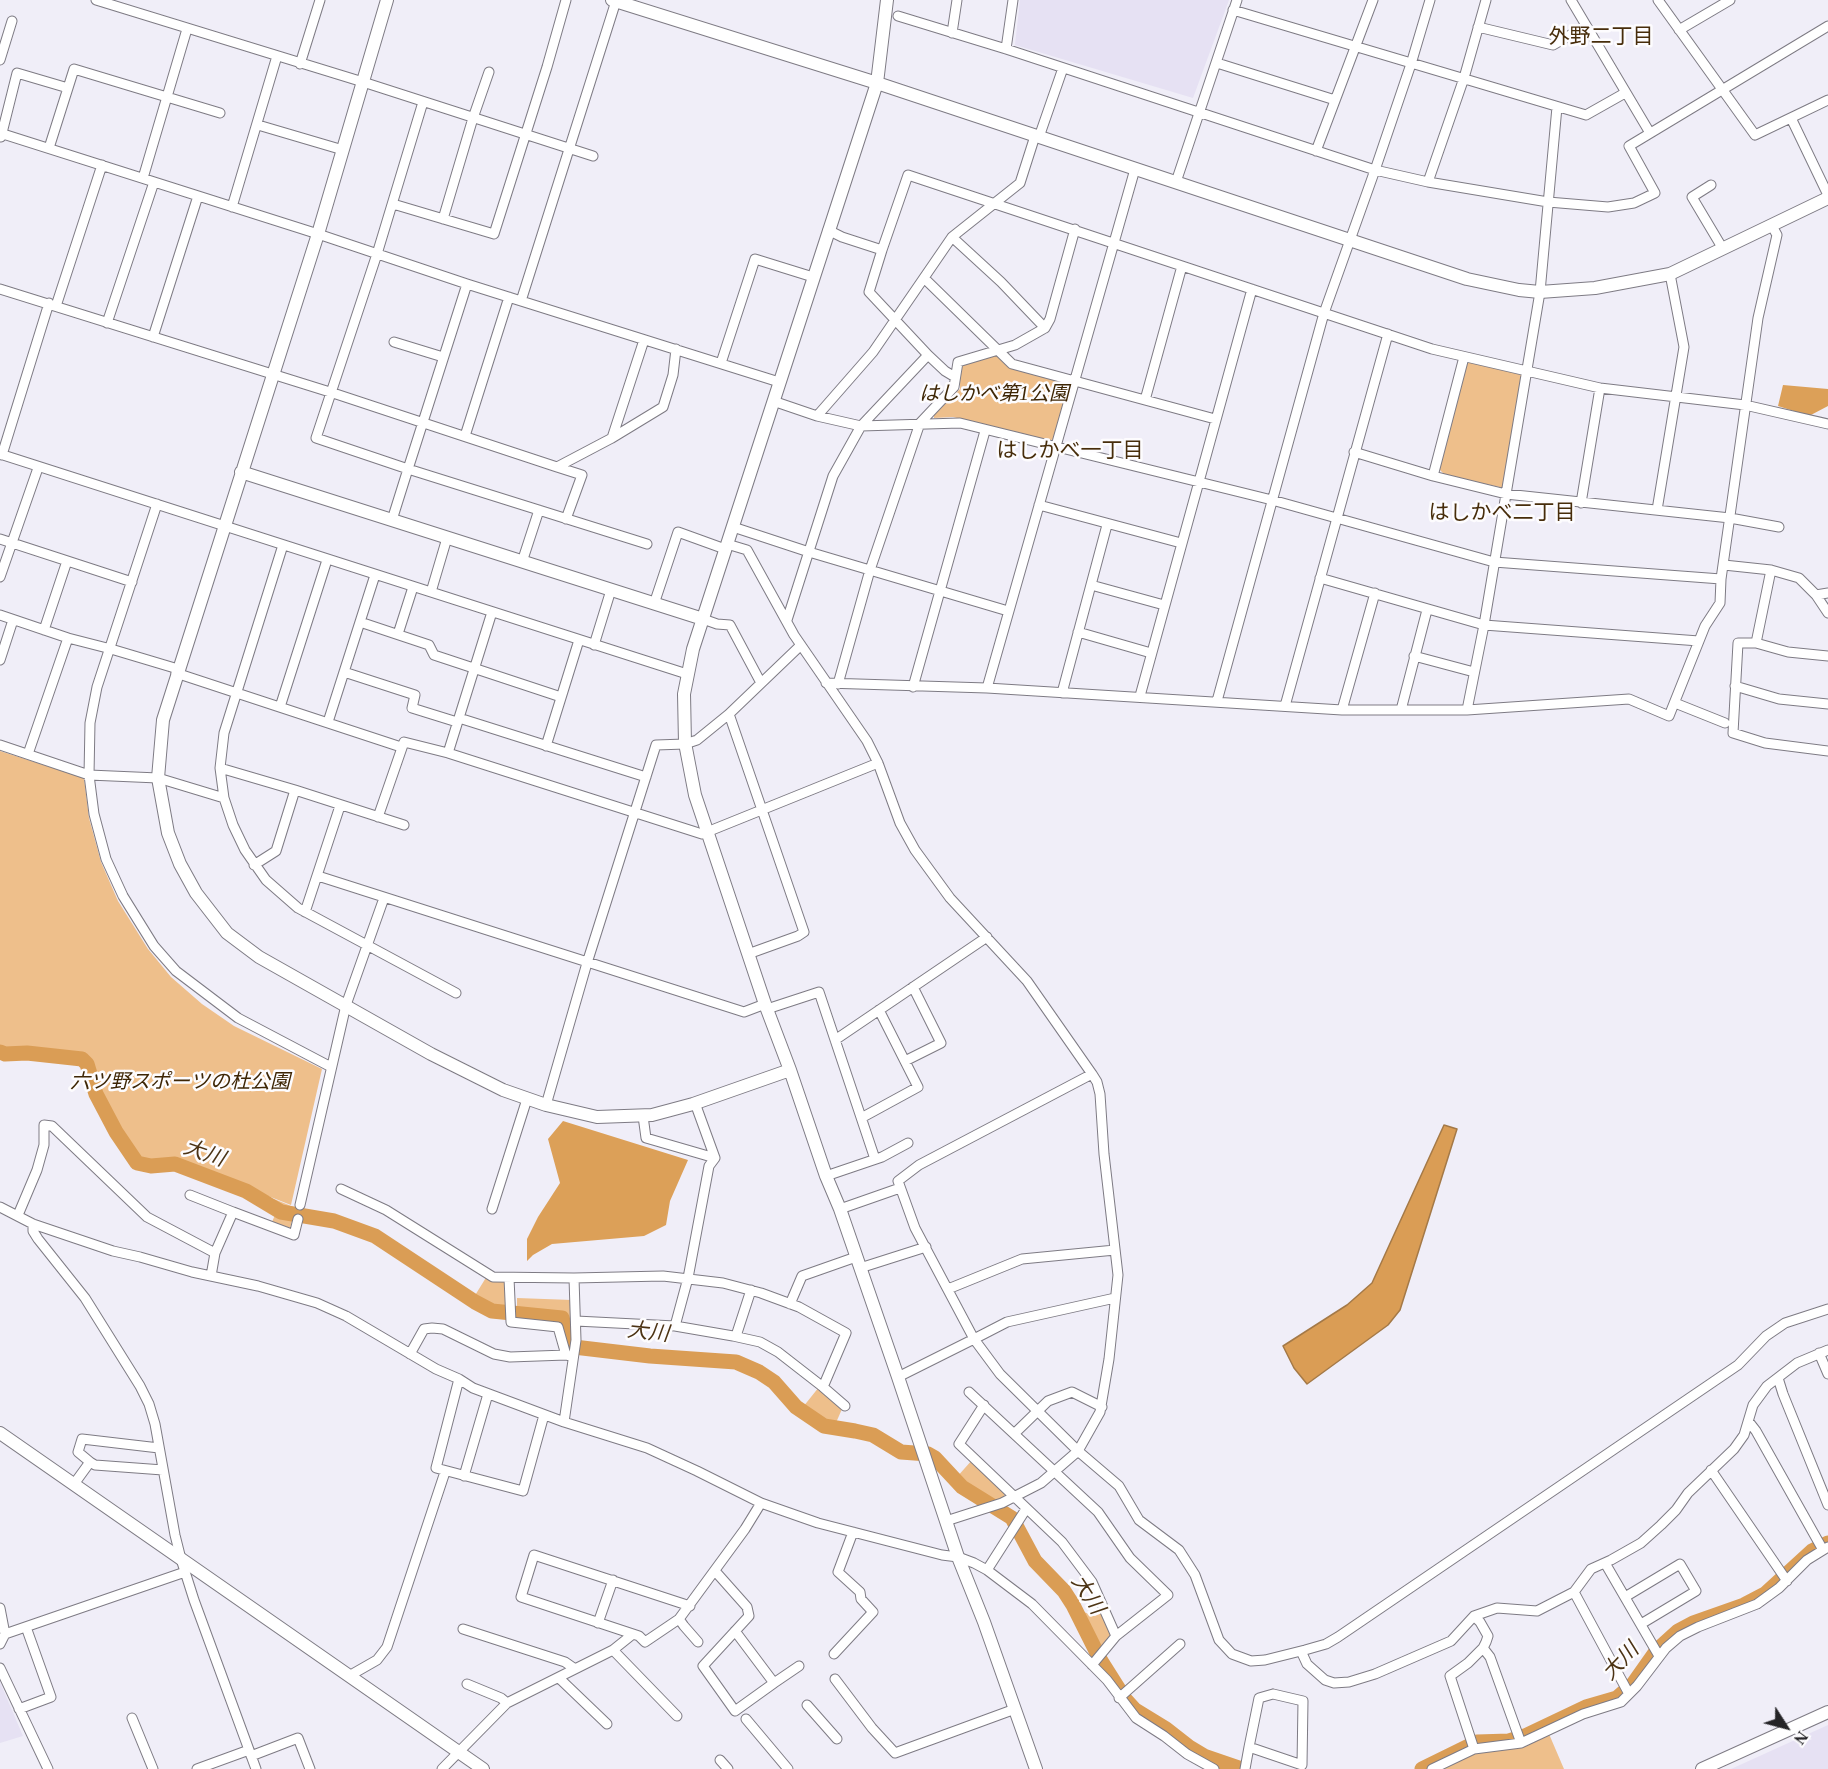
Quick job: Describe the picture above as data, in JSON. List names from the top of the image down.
{
  "districts": ["外野二丁目", "はしかべ一丁目", "はしかべ二丁目"],
  "water": ["大川"],
  "parks": ["はしかべ第1公園", "六ツ野スポーツの杜公園"],
  "north": "bottom right"
}
